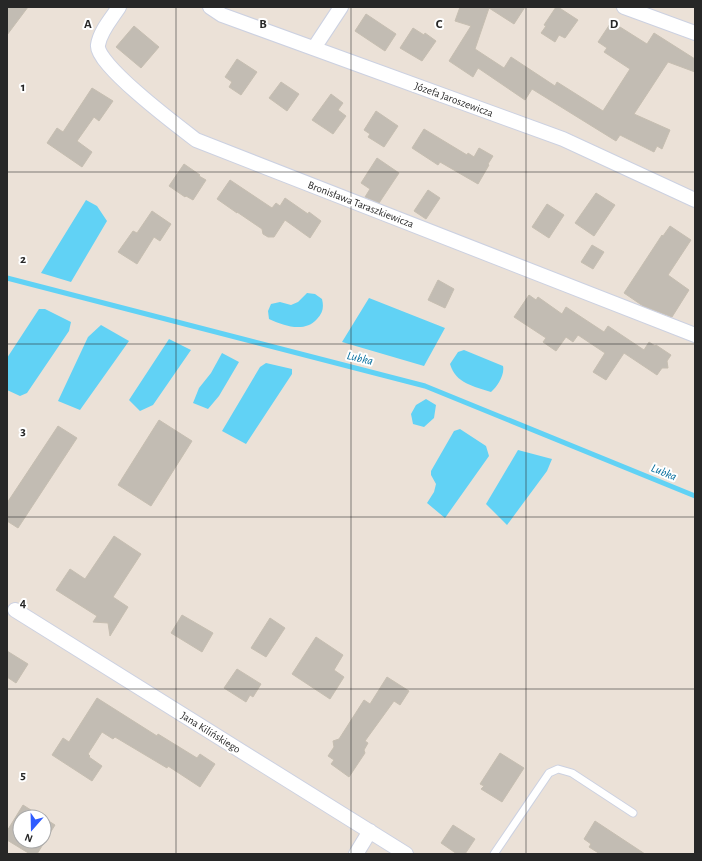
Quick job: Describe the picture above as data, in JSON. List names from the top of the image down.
{
  "streets": {
    "street": ["Józefa Jaroszewicza", "Bronisława Taraszkiewicza", "Jana Kilińskiego"]
  },
  "water": ["Lubka"],
  "north": "bottom",
  "grid": {
    "columns": [
      "A",
      "B",
      "C",
      "D"
    ],
    "rows": [
      "1",
      "2",
      "3",
      "4",
      "5"
    ]
  }
}
